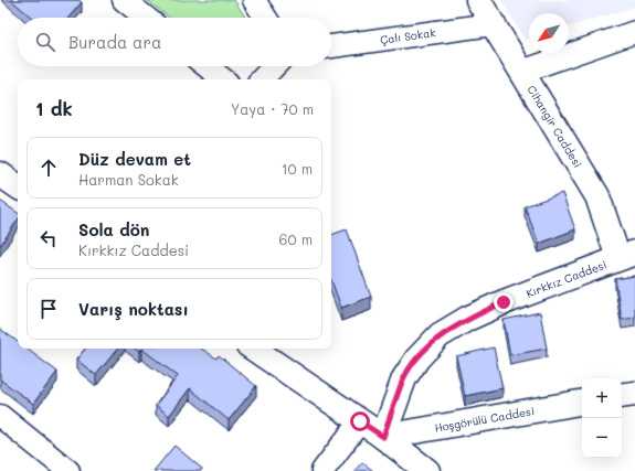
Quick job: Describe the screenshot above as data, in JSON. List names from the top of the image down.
{
  "streets": {
    "street": [
      "Çalı Sokak",
      "Cihangir Caddesi",
      "Kırkkız Caddesi",
      "Hoşgörülü Caddesi"
    ]
  },
  "crossings": [
    ["Çalı Sokak", "Cihangir Caddesi"],
    ["Cihangir Caddesi", "Kırkkız Caddesi"],
    ["Kırkkız Caddesi", "Hoşgörülü Caddesi"]
  ],
  "north": "bottom left",
  "page": {
    "search": "Burada ara",
    "heading": ["1 dk", "Yaya · 70 m"],
    "list": [
      ["Düz devam et", "Harman Sokak", "10 m"],
      ["Sola dön", "Kırkkız Caddesi", "60 m"],
      "Varış noktası"
    ],
    "map_buttons": ["+", "−"]
  }
}
